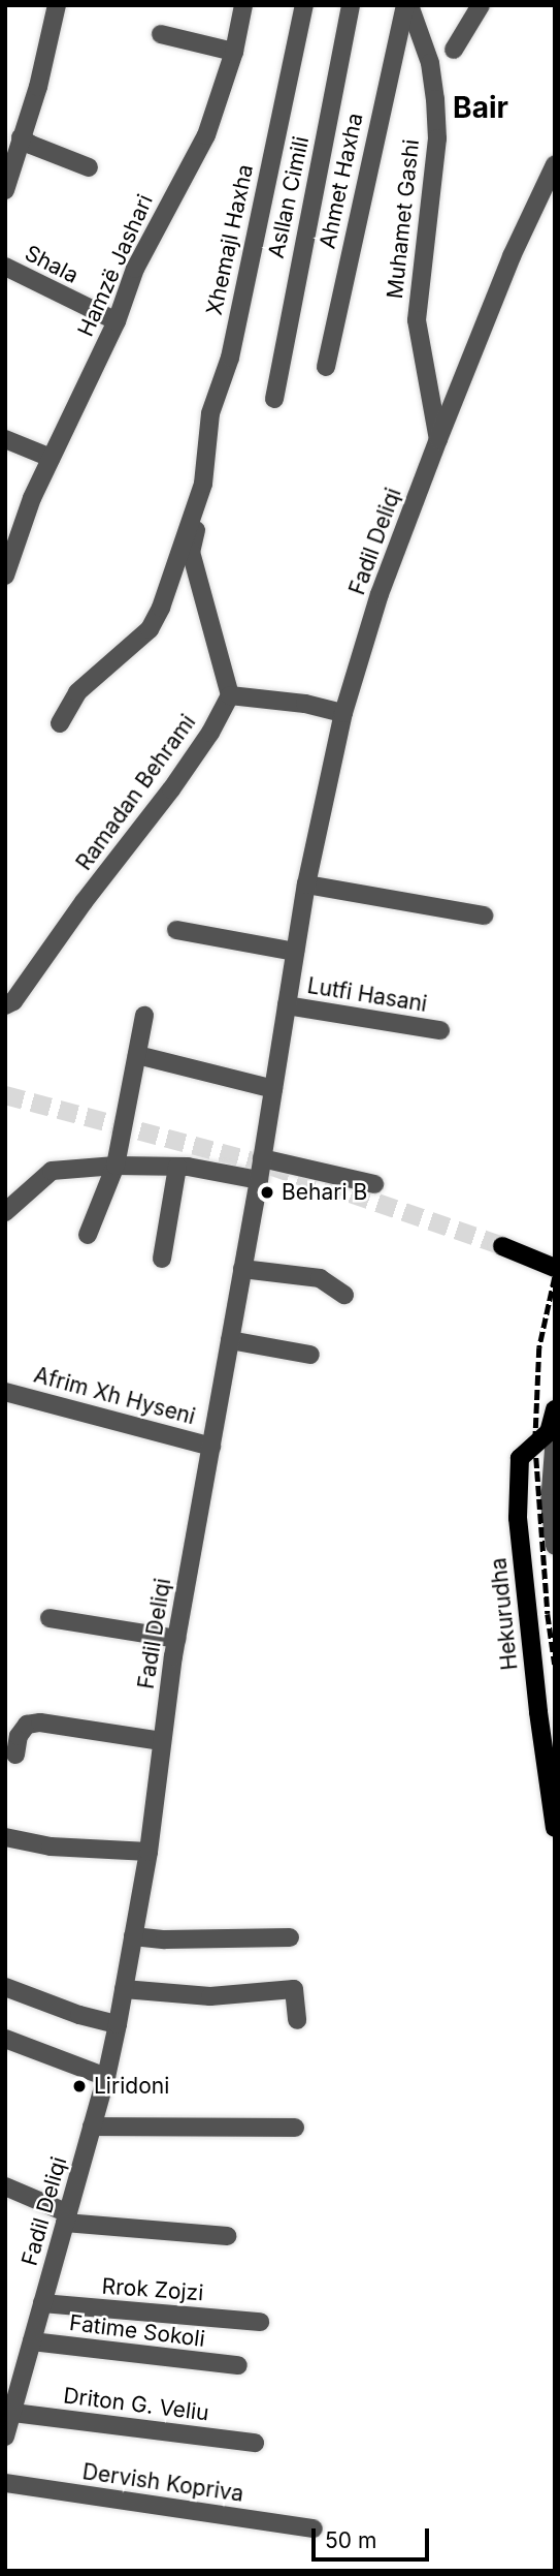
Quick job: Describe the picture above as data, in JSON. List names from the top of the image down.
{
  "streets": {
    "main road": ["Hekurudha"],
    "street": [
      "Ahmet Haxha",
      "Asllan Cimili",
      "Muhamet Gashi",
      "Xhemajl Haxha",
      "Shala",
      "Hamzë Jashari",
      "Fadil Deliqi",
      "Ramadan Behrami",
      "Lutfi Hasani",
      "Afrim Xh Hyseni",
      "Rrok Zojzi",
      "Fatime Sokoli",
      "Driton G. Veliu",
      "Dervish Kopriva"
    ]
  },
  "crossings": [
    ["Ahmet Haxha", "Muhamet Gashi"],
    ["Muhamet Gashi", "Fadil Deliqi"],
    ["Xhemajl Haxha", "Ramadan Behrami"],
    ["Shala", "Hamzë Jashari"],
    ["Fadil Deliqi", "Lutfi Hasani"],
    ["Fadil Deliqi", "Afrim Xh Hyseni"],
    ["Fadil Deliqi", "Rrok Zojzi"],
    ["Fadil Deliqi", "Fatime Sokoli"],
    ["Fadil Deliqi", "Driton G. Veliu"]
  ],
  "districts": ["Bair"],
  "places": ["Behari B", "Liridoni"],
  "scale_bar": "50 m"
}
